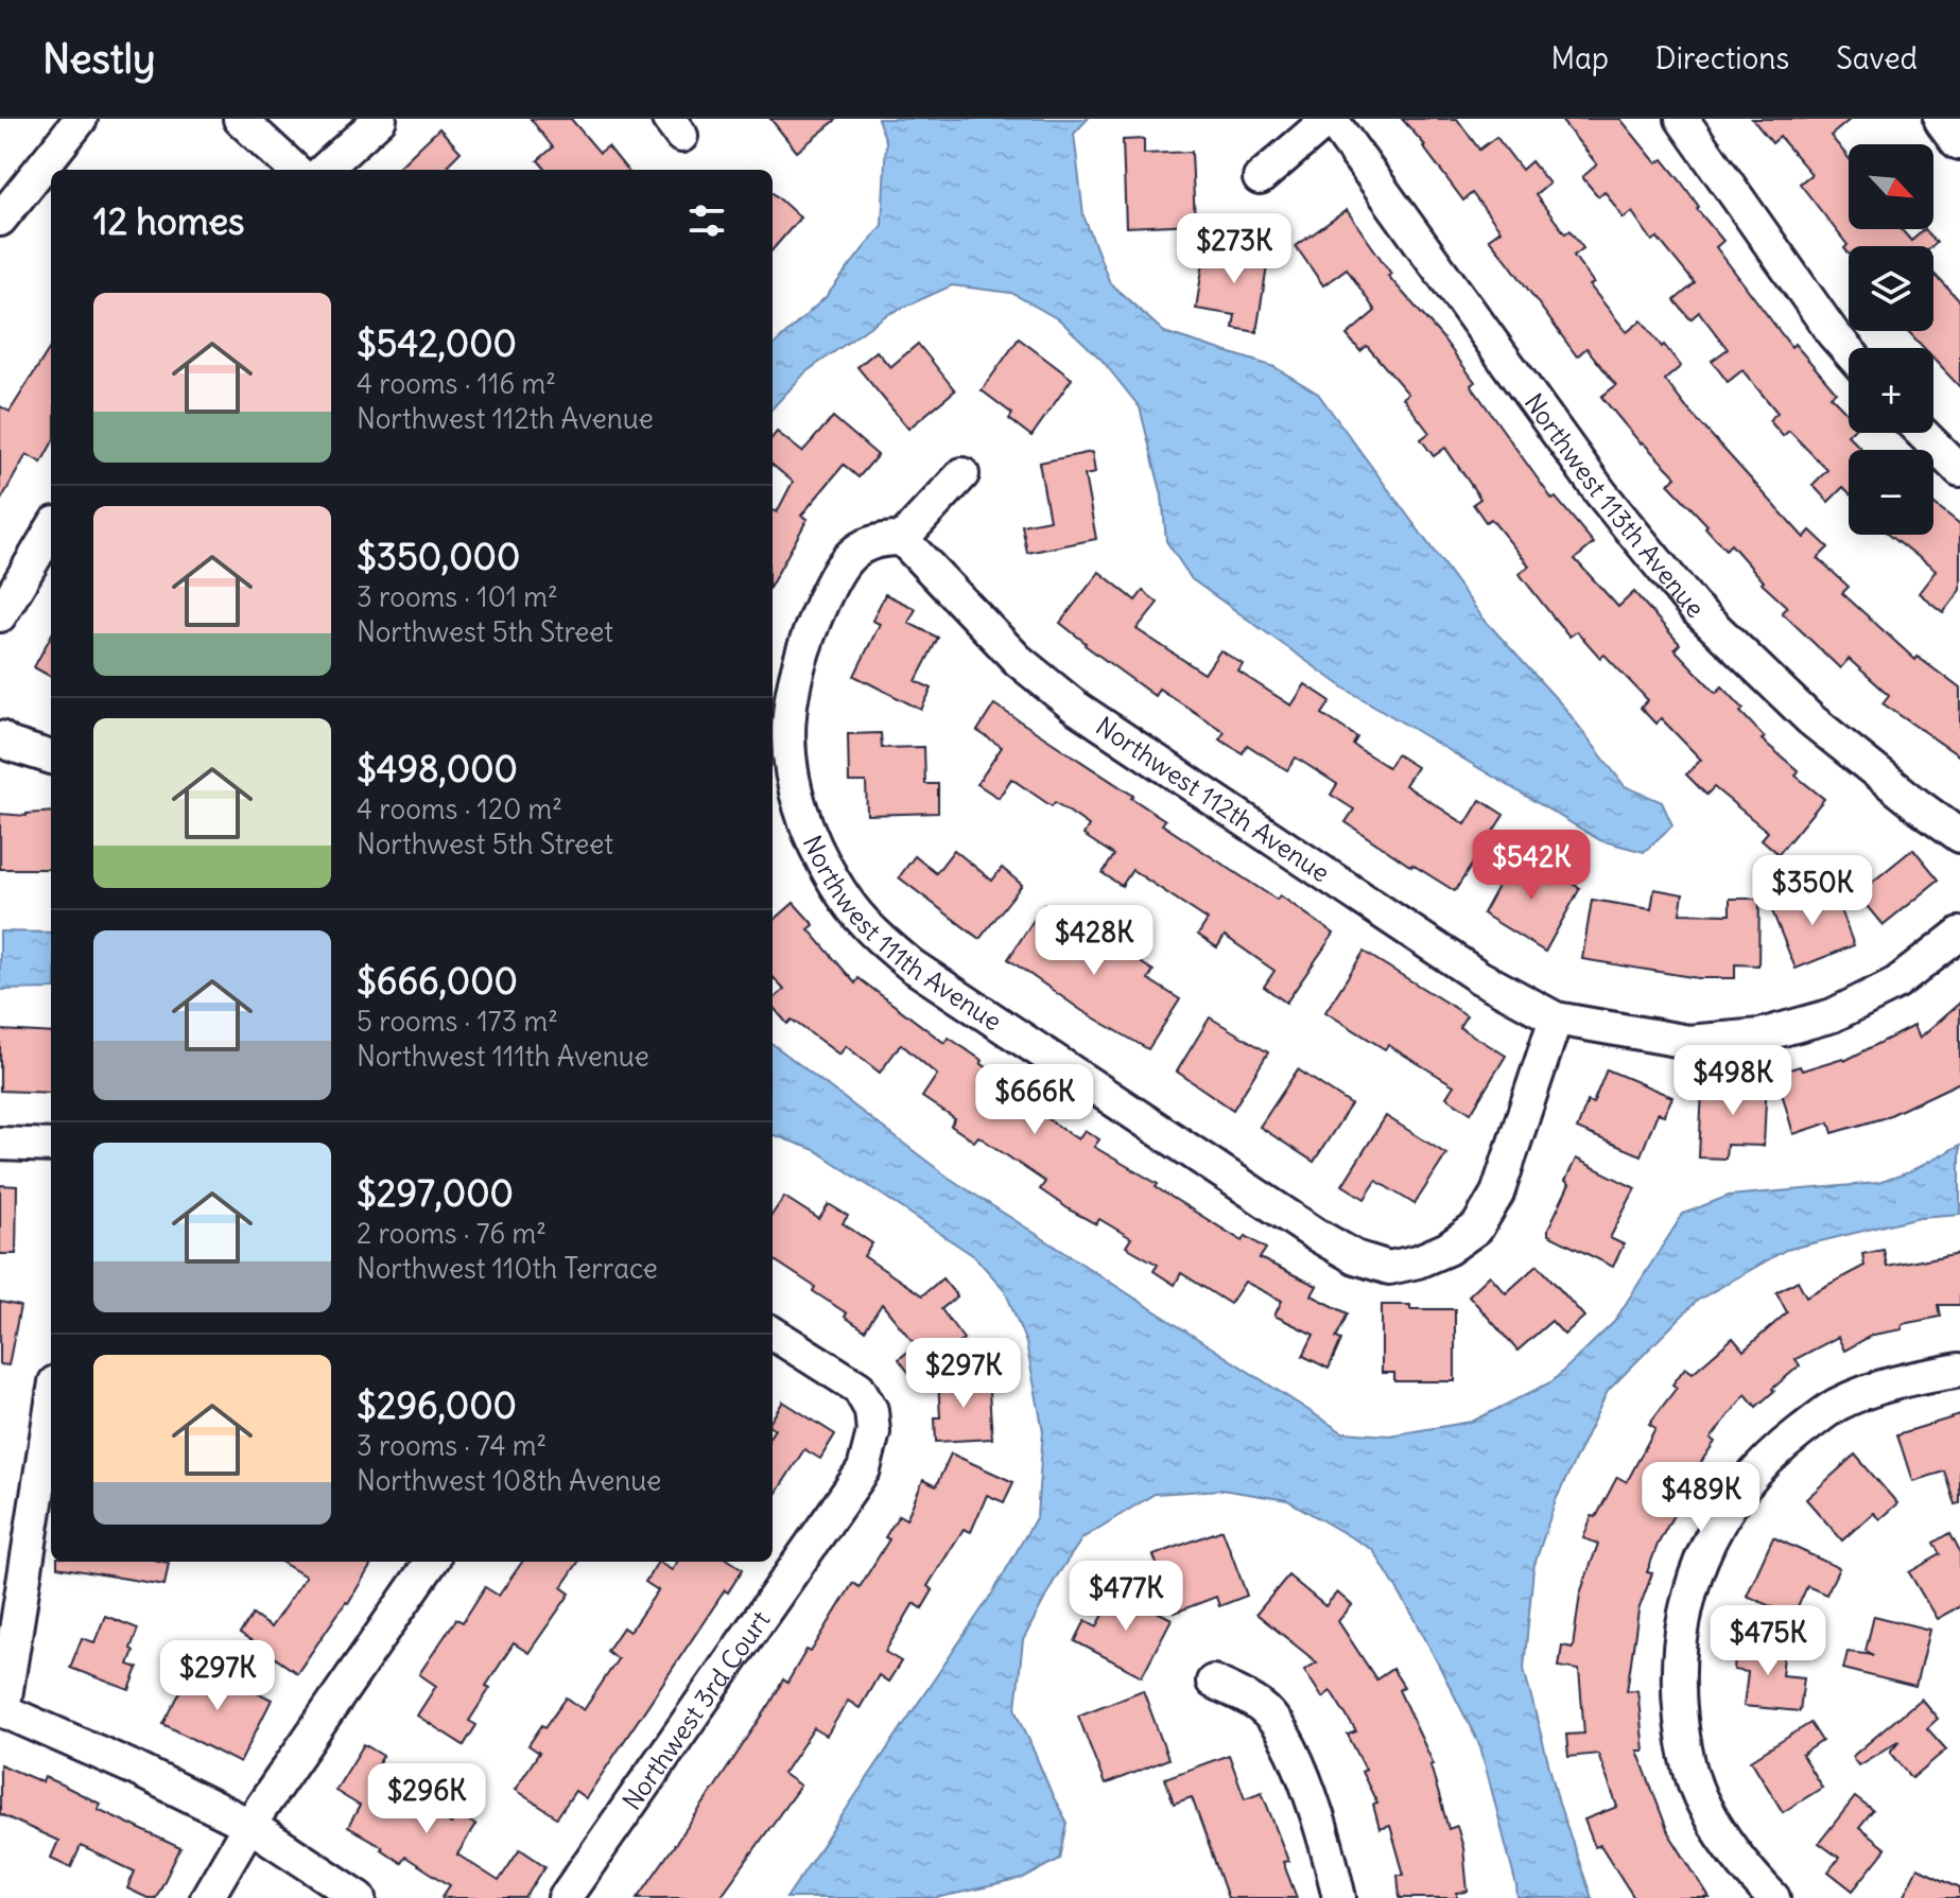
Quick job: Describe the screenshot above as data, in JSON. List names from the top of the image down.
{
  "streets": {
    "street": [
      "Northwest 113th Avenue",
      "Northwest 112th Avenue",
      "Northwest 111th Avenue",
      "Northwest 3rd Court"
    ]
  },
  "crossings": [
    ["Northwest 112th Avenue", "Northwest 111th Avenue"]
  ],
  "north": "bottom right",
  "page": {
    "header": "Nestly",
    "nav": ["Map", "Directions", "Saved"],
    "map_buttons": ["+", "−"],
    "heading": "12 homes",
    "price": [
      "$273K",
      "$542K",
      "$350K",
      "$428K",
      "$498K",
      "$666K",
      "$297K",
      "$489K",
      "$477K",
      "$475K",
      "$297K",
      "$296K"
    ],
    "list": [
      {
        "name": "$542,000",
        "note": "4 rooms · 116 m² · Northwest 112th Avenue"
      },
      {
        "name": "$350,000",
        "note": "3 rooms · 101 m² · Northwest 5th Street"
      },
      {
        "name": "$498,000",
        "note": "4 rooms · 120 m² · Northwest 5th Street"
      },
      {
        "name": "$666,000",
        "note": "5 rooms · 173 m² · Northwest 111th Avenue"
      },
      {
        "name": "$297,000",
        "note": "2 rooms · 76 m² · Northwest 110th Terrace"
      },
      {
        "name": "$296,000",
        "note": "3 rooms · 74 m² · Northwest 108th Avenue"
      }
    ]
  }
}
